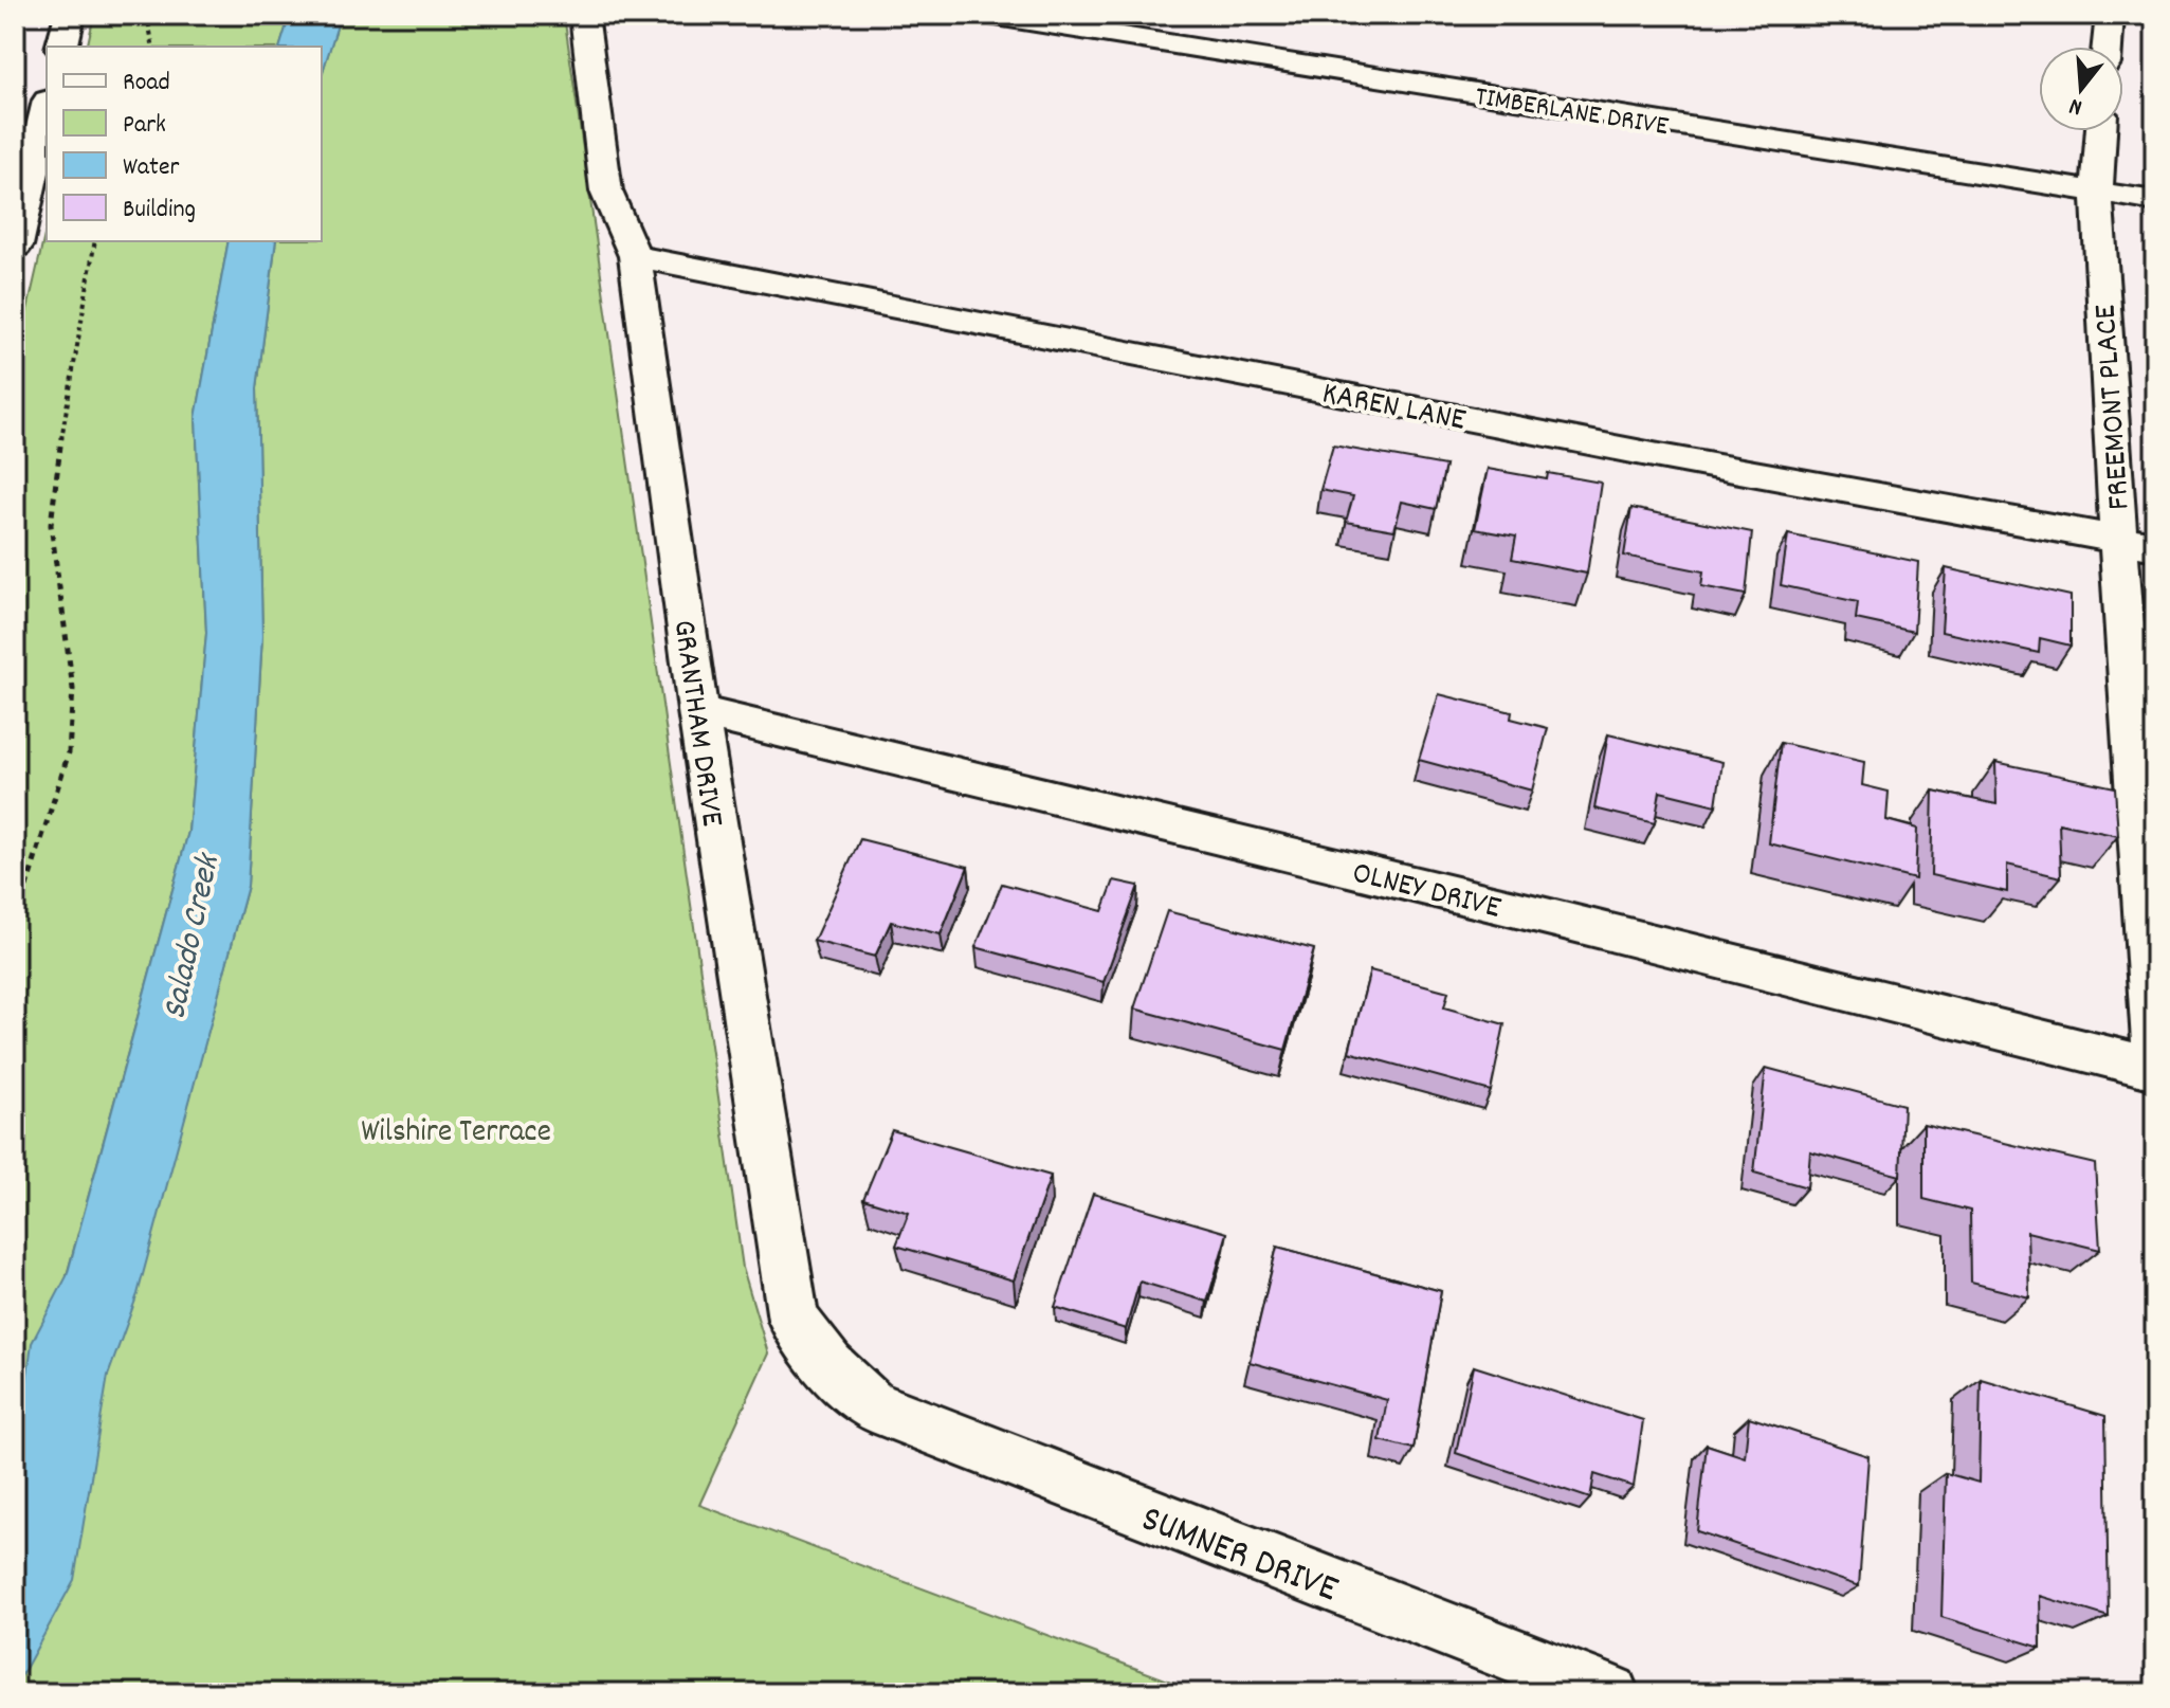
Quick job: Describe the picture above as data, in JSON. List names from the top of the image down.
{
  "streets": {
    "street": [
      "TIMBERLANE DRIVE",
      "KAREN LANE",
      "FREEMONT PLACE",
      "GRANTHAM DRIVE",
      "OLNEY DRIVE",
      "SUMNER DRIVE"
    ]
  },
  "crossings": [
    ["TIMBERLANE DRIVE", "FREEMONT PLACE"],
    ["KAREN LANE", "FREEMONT PLACE"],
    ["KAREN LANE", "GRANTHAM DRIVE"],
    ["GRANTHAM DRIVE", "OLNEY DRIVE"],
    ["GRANTHAM DRIVE", "SUMNER DRIVE"]
  ],
  "water": ["Salado Creek"],
  "parks": ["Wilshire Terrace"],
  "legend": [
    "Road",
    "Park",
    "Water",
    "Building"
  ],
  "north": "bottom"
}
